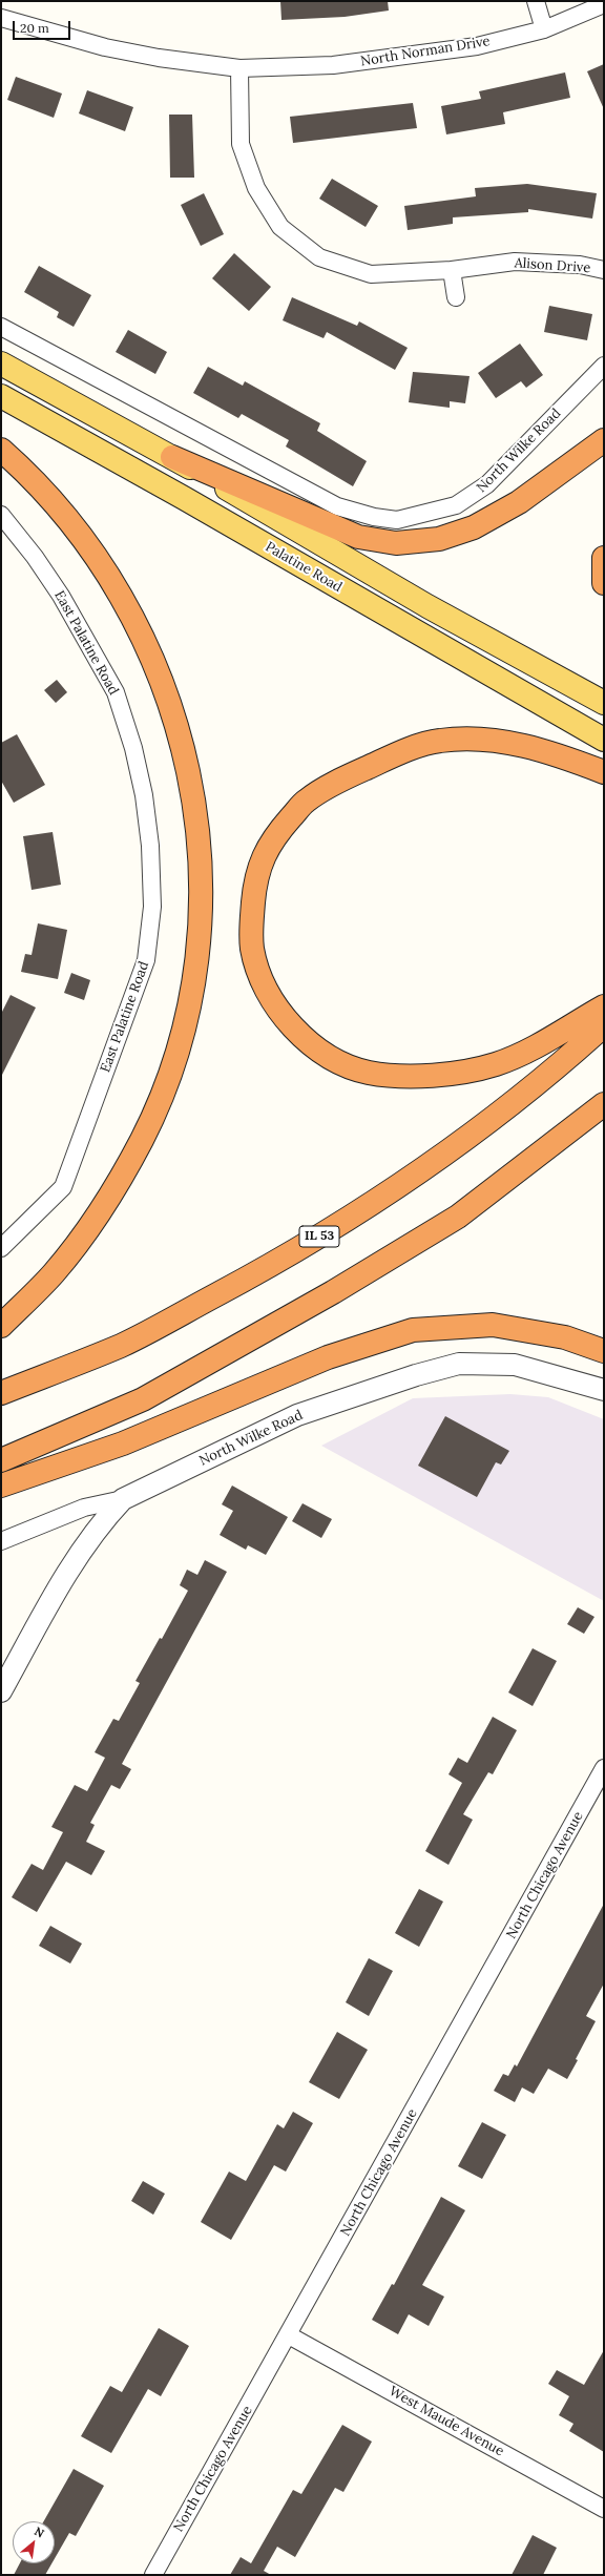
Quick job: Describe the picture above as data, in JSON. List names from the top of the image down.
{
  "streets": {
    "highway": ["IL 53"],
    "main road": ["Palatine Road"],
    "street": [
      "North Norman Drive",
      "Alison Drive",
      "North Wilke Road",
      "East Palatine Road",
      "North Chicago Avenue",
      "West Maude Avenue"
    ]
  },
  "crossings": [
    ["North Norman Drive", "Alison Drive"],
    ["North Chicago Avenue", "West Maude Avenue"]
  ],
  "scale_bar": "20 m",
  "north": "top right"
}
